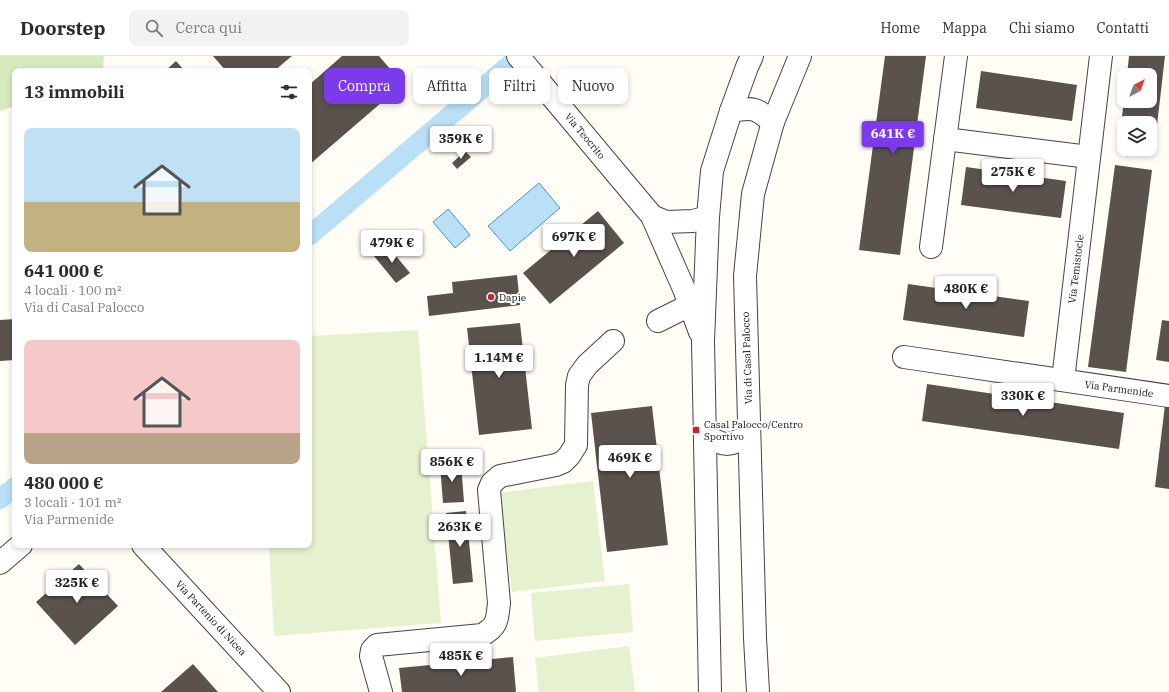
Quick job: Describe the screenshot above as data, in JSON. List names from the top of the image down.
{
  "streets": {
    "street": [
      "Via Teocrito",
      "Via Temistocle",
      "Via di Casal Palocco",
      "Via Parmenide",
      "Via Partenio di Nicea"
    ]
  },
  "crossings": [
    ["Via Temistocle", "Via Parmenide"]
  ],
  "places": {
    "other": ["Dapie"],
    "transit": ["Casal Palocco/Centro Sportivo"]
  },
  "north": "top right",
  "page": {
    "header": "Doorstep",
    "search": "Cerca qui",
    "nav": [
      "Home",
      "Mappa",
      "Chi siamo",
      "Contatti"
    ],
    "chip": [
      "Compra",
      "Affitta",
      "Filtri",
      "Nuovo"
    ],
    "heading": "13 immobili",
    "list": [
      {
        "name": "641 000 €",
        "note": "4 locali · 100 m² · Via di Casal Palocco"
      },
      {
        "name": "480 000 €",
        "note": "3 locali · 101 m² · Via Parmenide"
      }
    ],
    "price": [
      "641K €",
      "359K €",
      "275K €",
      "697K €",
      "479K €",
      "480K €",
      "1.14M €",
      "330K €",
      "469K €",
      "856K €",
      "263K €",
      "325K €",
      "485K €"
    ]
  }
}
